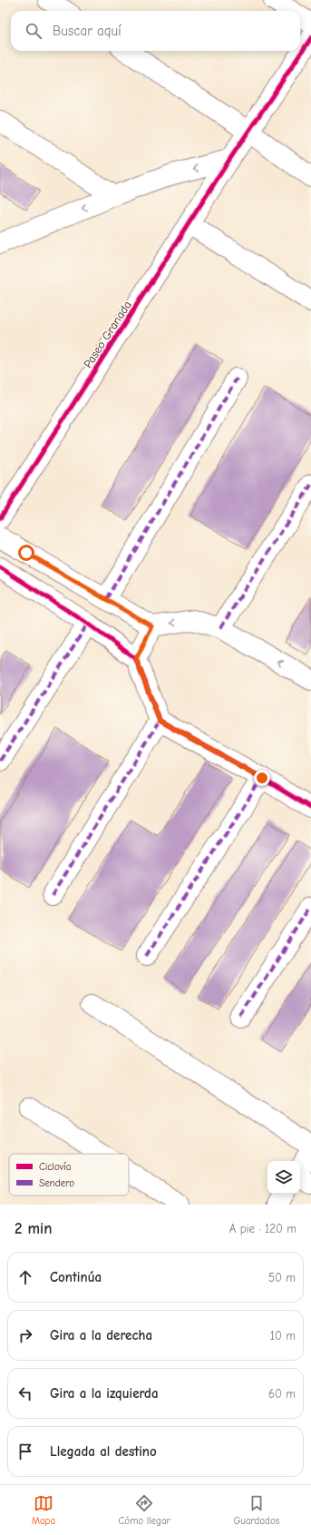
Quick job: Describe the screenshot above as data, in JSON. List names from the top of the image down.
{
  "streets": {
    "street": ["Paseo Granada"]
  },
  "legend": ["Ciclovía", "Sendero"],
  "page": {
    "search": "Buscar aquí",
    "heading": ["2 min", "A pie · 120 m"],
    "list": [
      ["Continúa", "50 m"],
      ["Gira a la derecha", "10 m"],
      ["Gira a la izquierda", "60 m"],
      "Llegada al destino"
    ],
    "nav": ["Mapa", "Cómo llegar", "Guardados"]
  }
}
